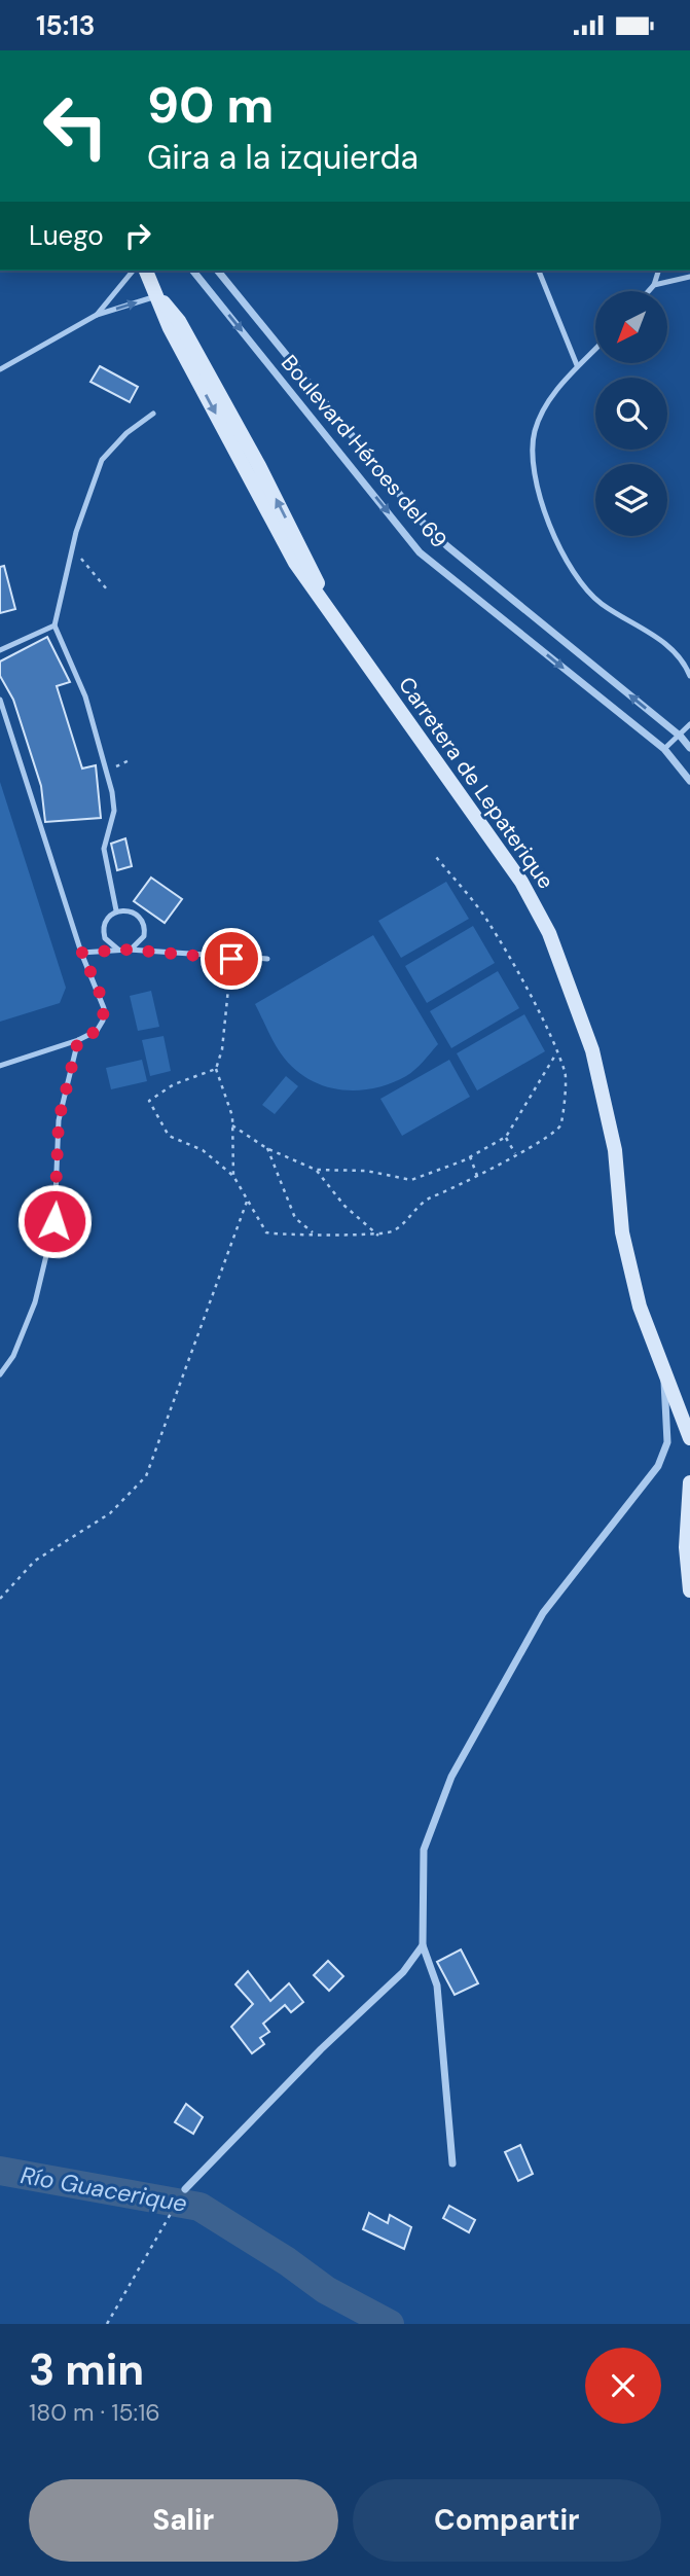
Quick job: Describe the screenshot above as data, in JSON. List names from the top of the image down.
{
  "streets": {
    "main road": ["Carretera de Lepaterique"],
    "street": ["Boulevard Héroes del 69"]
  },
  "water": ["Río Guacerique"],
  "north": "bottom left",
  "page": {
    "status": "15:13",
    "turn": ["90 m", "Gira a la izquierda"],
    "then": "Luego",
    "heading": ["3 min", "180 m · 15:16"],
    "buttons": ["Salir", "Compartir"]
  }
}
